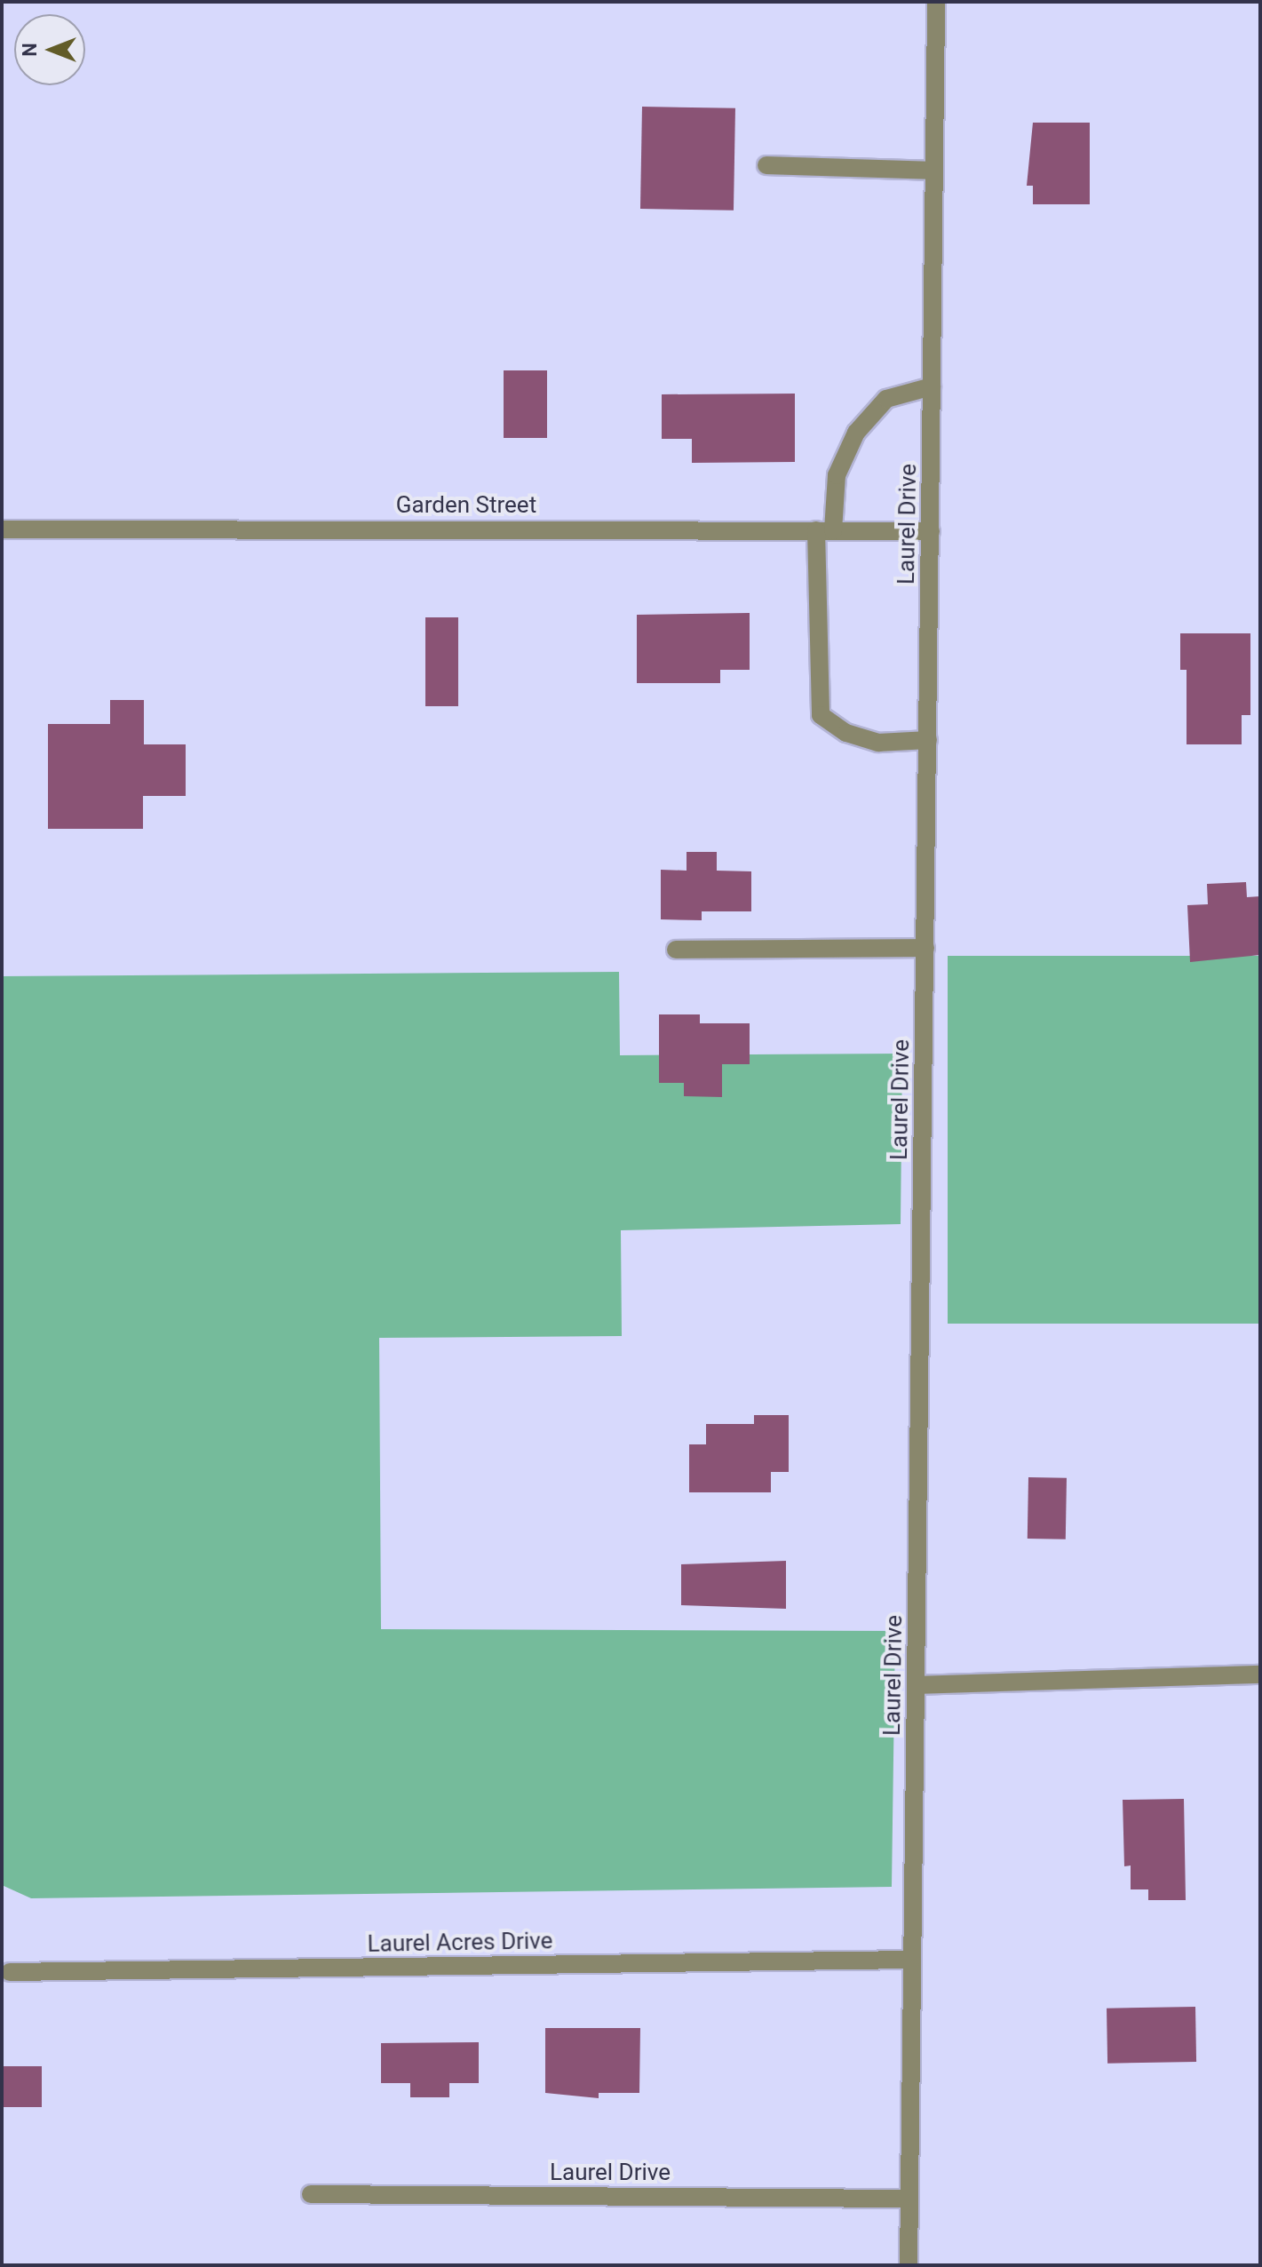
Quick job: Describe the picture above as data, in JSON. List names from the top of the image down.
{
  "streets": {
    "street": ["Garden Street", "Laurel Drive", "Laurel Acres Drive"]
  },
  "crossings": [
    ["Garden Street", "Laurel Drive"],
    ["Laurel Drive", "Laurel Acres Drive"]
  ],
  "north": "left"
}
